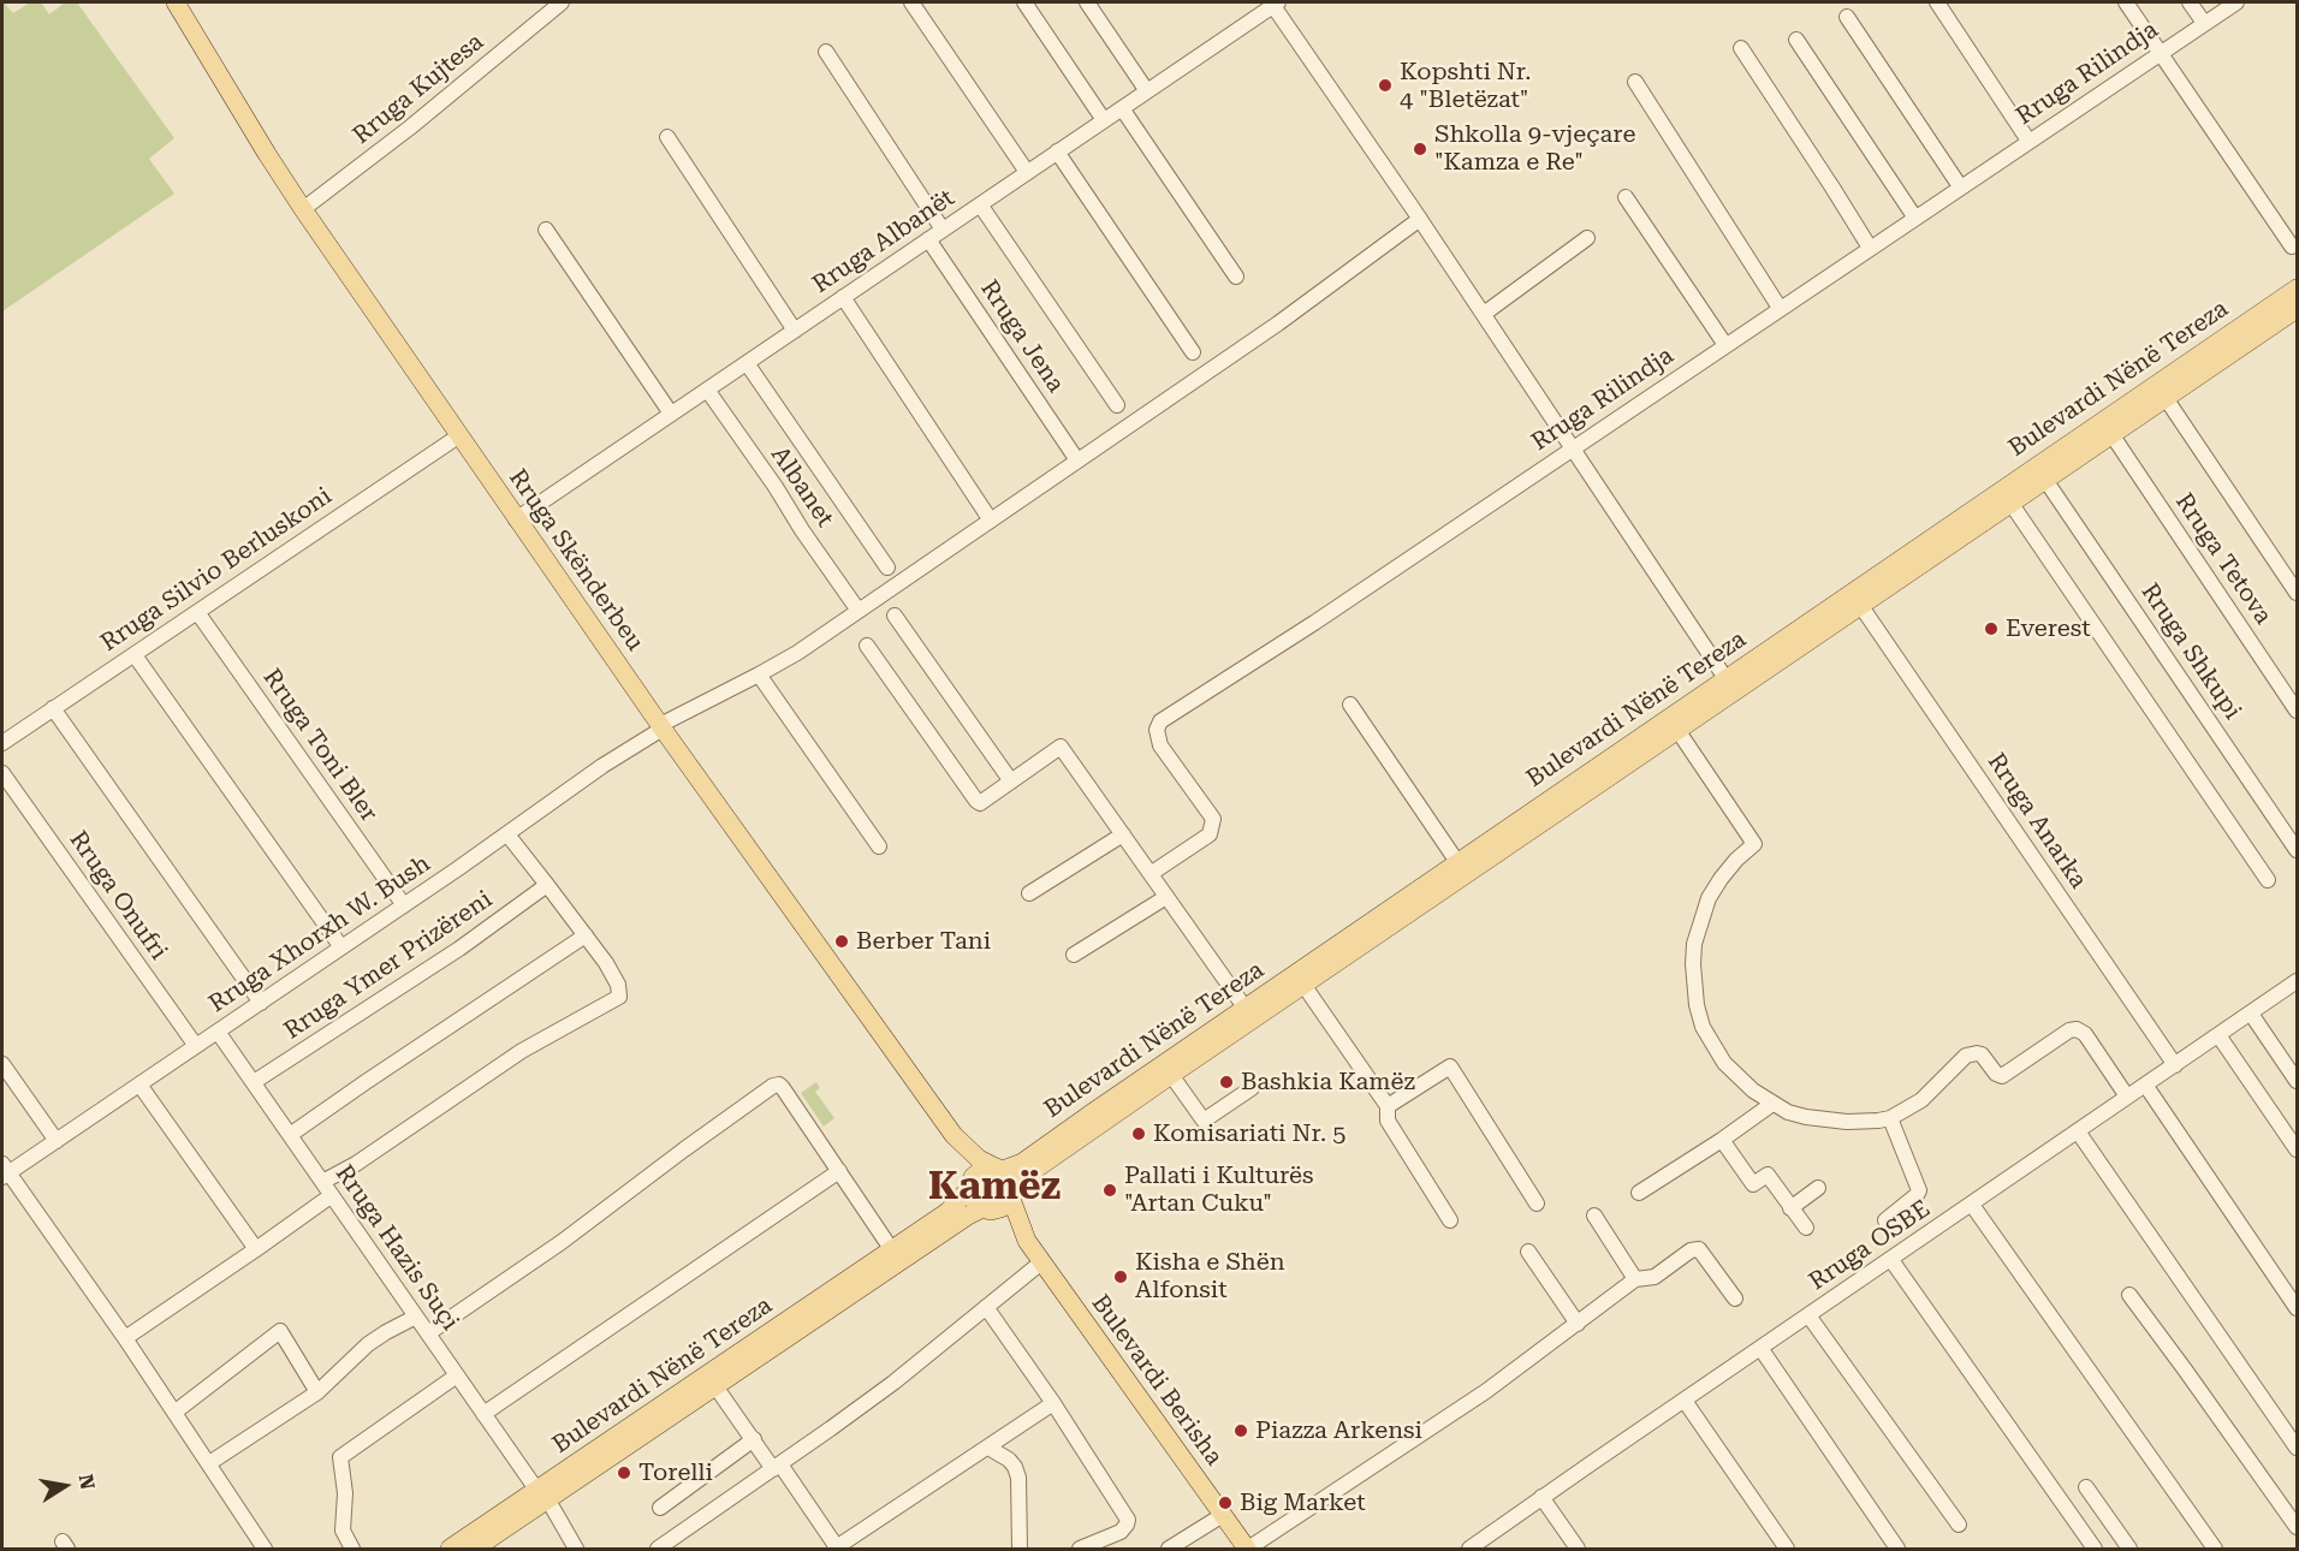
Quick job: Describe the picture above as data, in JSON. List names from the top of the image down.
{
  "streets": {
    "main road": ["Bulevardi Nënë Tereza", "Rruga Skënderbeu", "Bulevardi Berisha"],
    "street": [
      "Rruga Rilindja",
      "Rruga Kujtesa",
      "Rruga Albanët",
      "Rruga Jena",
      "Albanet",
      "Rruga Tetova",
      "Rruga Silvio Berluskoni",
      "Rruga Shkupi",
      "Rruga Toni Bler",
      "Rruga Anarka",
      "Rruga Onufri",
      "Rruga Xhorxh W. Bush",
      "Rruga Ymer Prizëreni",
      "Rruga OSBE",
      "Rruga Hazis Suçi"
    ]
  },
  "crossings": [
    ["Rruga Kujtesa", "Rruga Skënderbeu"],
    ["Rruga Albanët", "Rruga Jena"],
    ["Rruga Albanët", "Albanet"],
    ["Rruga Albanët", "Rruga Skënderbeu"],
    ["Rruga Jena", "Rruga Xhorxh W. Bush"],
    ["Bulevardi Nënë Tereza", "Rruga Tetova"],
    ["Bulevardi Nënë Tereza", "Rruga Skënderbeu"],
    ["Bulevardi Nënë Tereza", "Rruga Shkupi"],
    ["Bulevardi Nënë Tereza", "Rruga Anarka"],
    ["Bulevardi Nënë Tereza", "Rruga Hazis Suçi"],
    ["Bulevardi Nënë Tereza", "Bulevardi Berisha"],
    ["Albanet", "Rruga Xhorxh W. Bush"],
    ["Rruga Skënderbeu", "Rruga Silvio Berluskoni"],
    ["Rruga Skënderbeu", "Rruga Xhorxh W. Bush"],
    ["Rruga Skënderbeu", "Bulevardi Berisha"],
    ["Rruga Silvio Berluskoni", "Rruga Toni Bler"],
    ["Rruga Toni Bler", "Rruga Xhorxh W. Bush"],
    ["Rruga Anarka", "Rruga OSBE"],
    ["Rruga Onufri", "Rruga Xhorxh W. Bush"],
    ["Rruga Xhorxh W. Bush", "Rruga Hazis Suçi"],
    ["Rruga Ymer Prizëreni", "Rruga Hazis Suçi"]
  ],
  "districts": ["Kamëz"],
  "places": [
    "Kopshti Nr. 4 \"Bletëzat\"",
    "Shkolla 9-vjeçare \"Kamza e Re\"",
    "Everest",
    "Berber Tani",
    "Bashkia Kamëz",
    "Komisariati Nr. 5",
    "Pallati i Kulturës \"Artan Cuku\"",
    "Kisha e Shën Alfonsit",
    "Piazza Arkensi",
    "Torelli",
    "Big Market"
  ],
  "north": "right"
}
